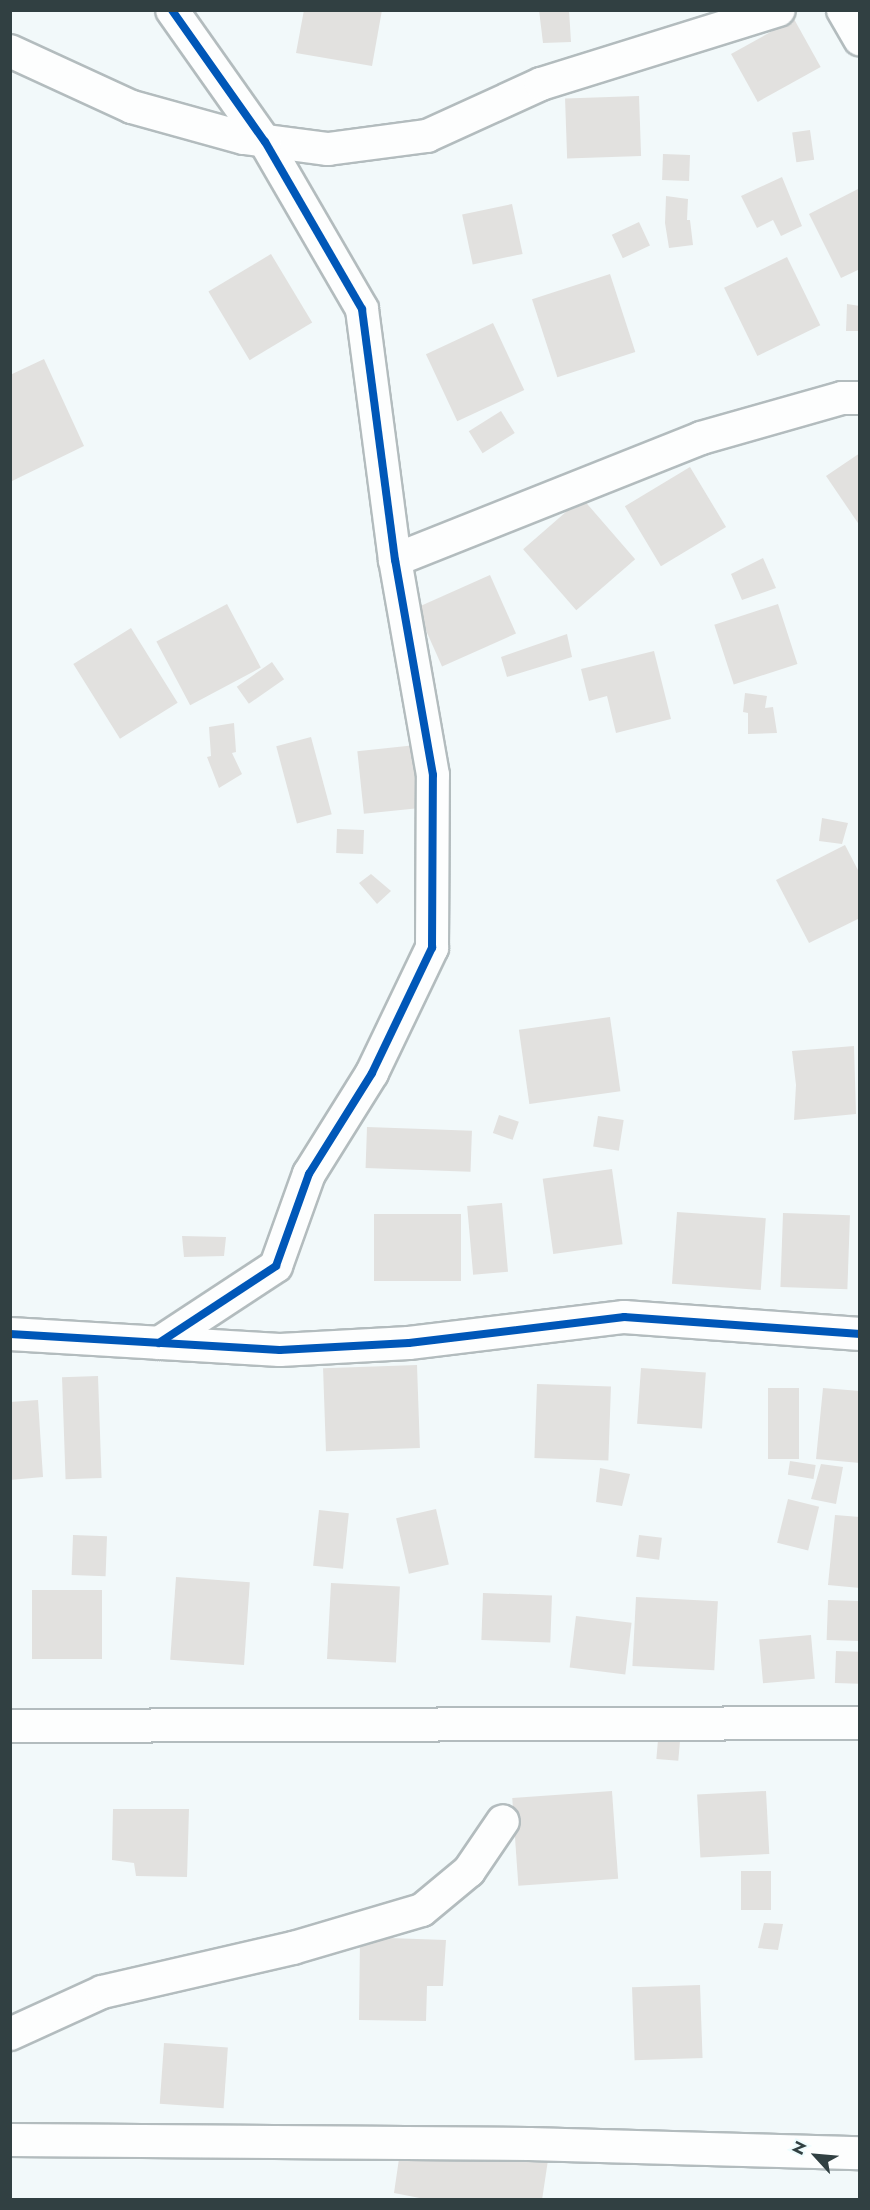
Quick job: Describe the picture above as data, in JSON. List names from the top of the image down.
{
  "north": "top left"
}
